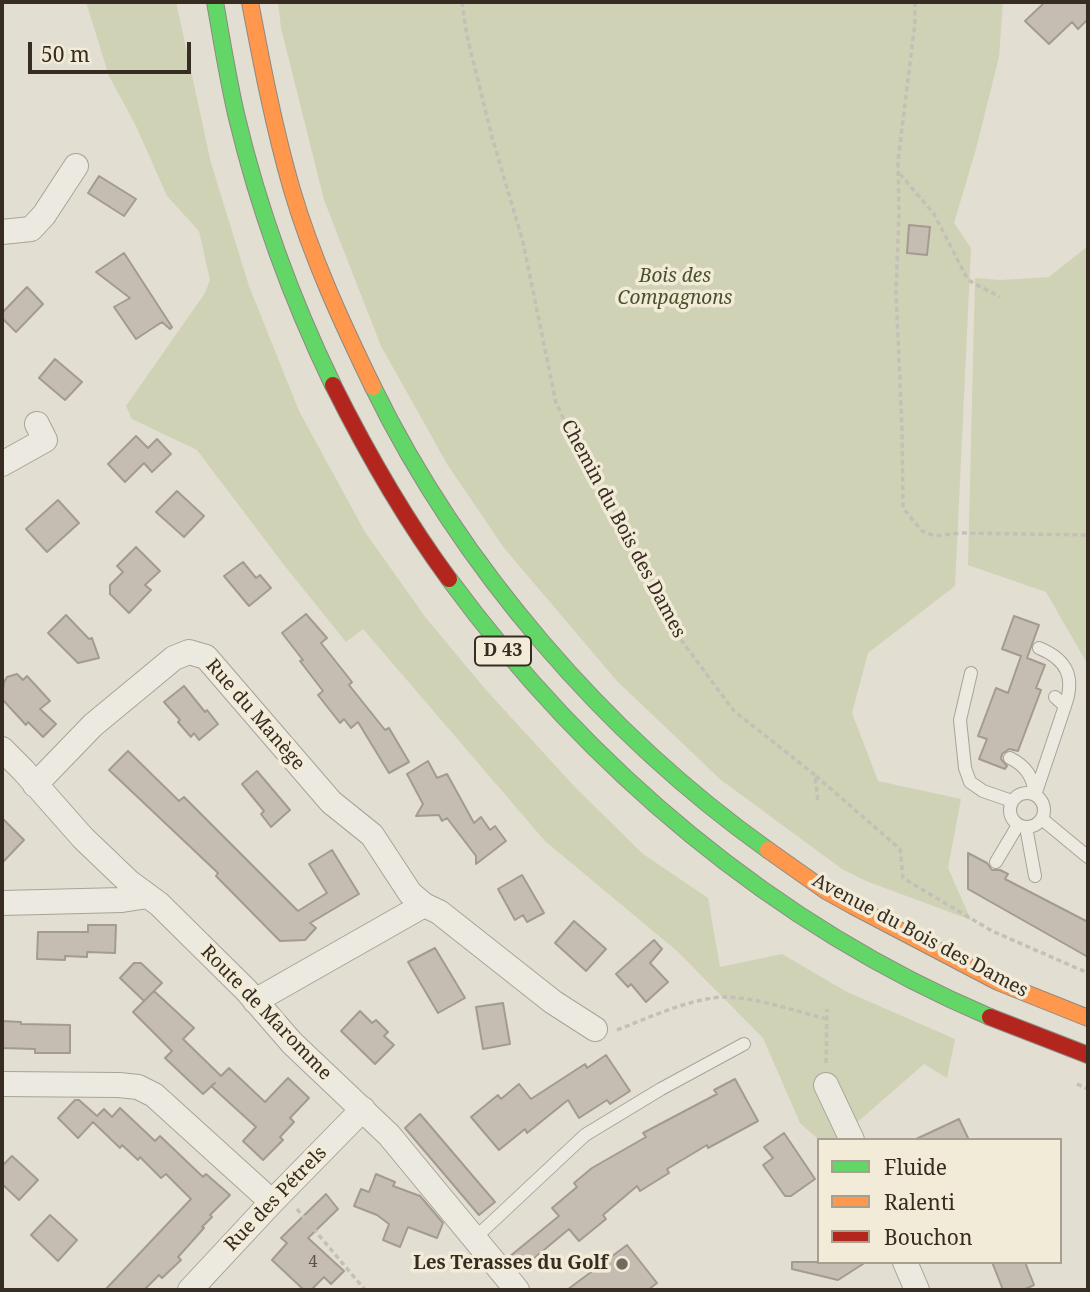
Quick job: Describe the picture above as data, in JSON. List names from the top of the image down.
{
  "streets": {
    "highway": ["D 43", "Avenue du Bois des Dames"],
    "street": ["Rue du Manège", "Route de Maromme", "Rue des Pétrels"],
    "path": ["Chemin du Bois des Dames"]
  },
  "crossings": [
    ["Rue du Manège", "Route de Maromme"],
    ["Route de Maromme", "Rue des Pétrels"]
  ],
  "parks": ["Bois des Compagnons"],
  "places": ["Les Terasses du Golf"],
  "house_numbers": ["4"],
  "legend": ["Fluide", "Ralenti", "Bouchon"],
  "scale_bar": "50 m"
}
